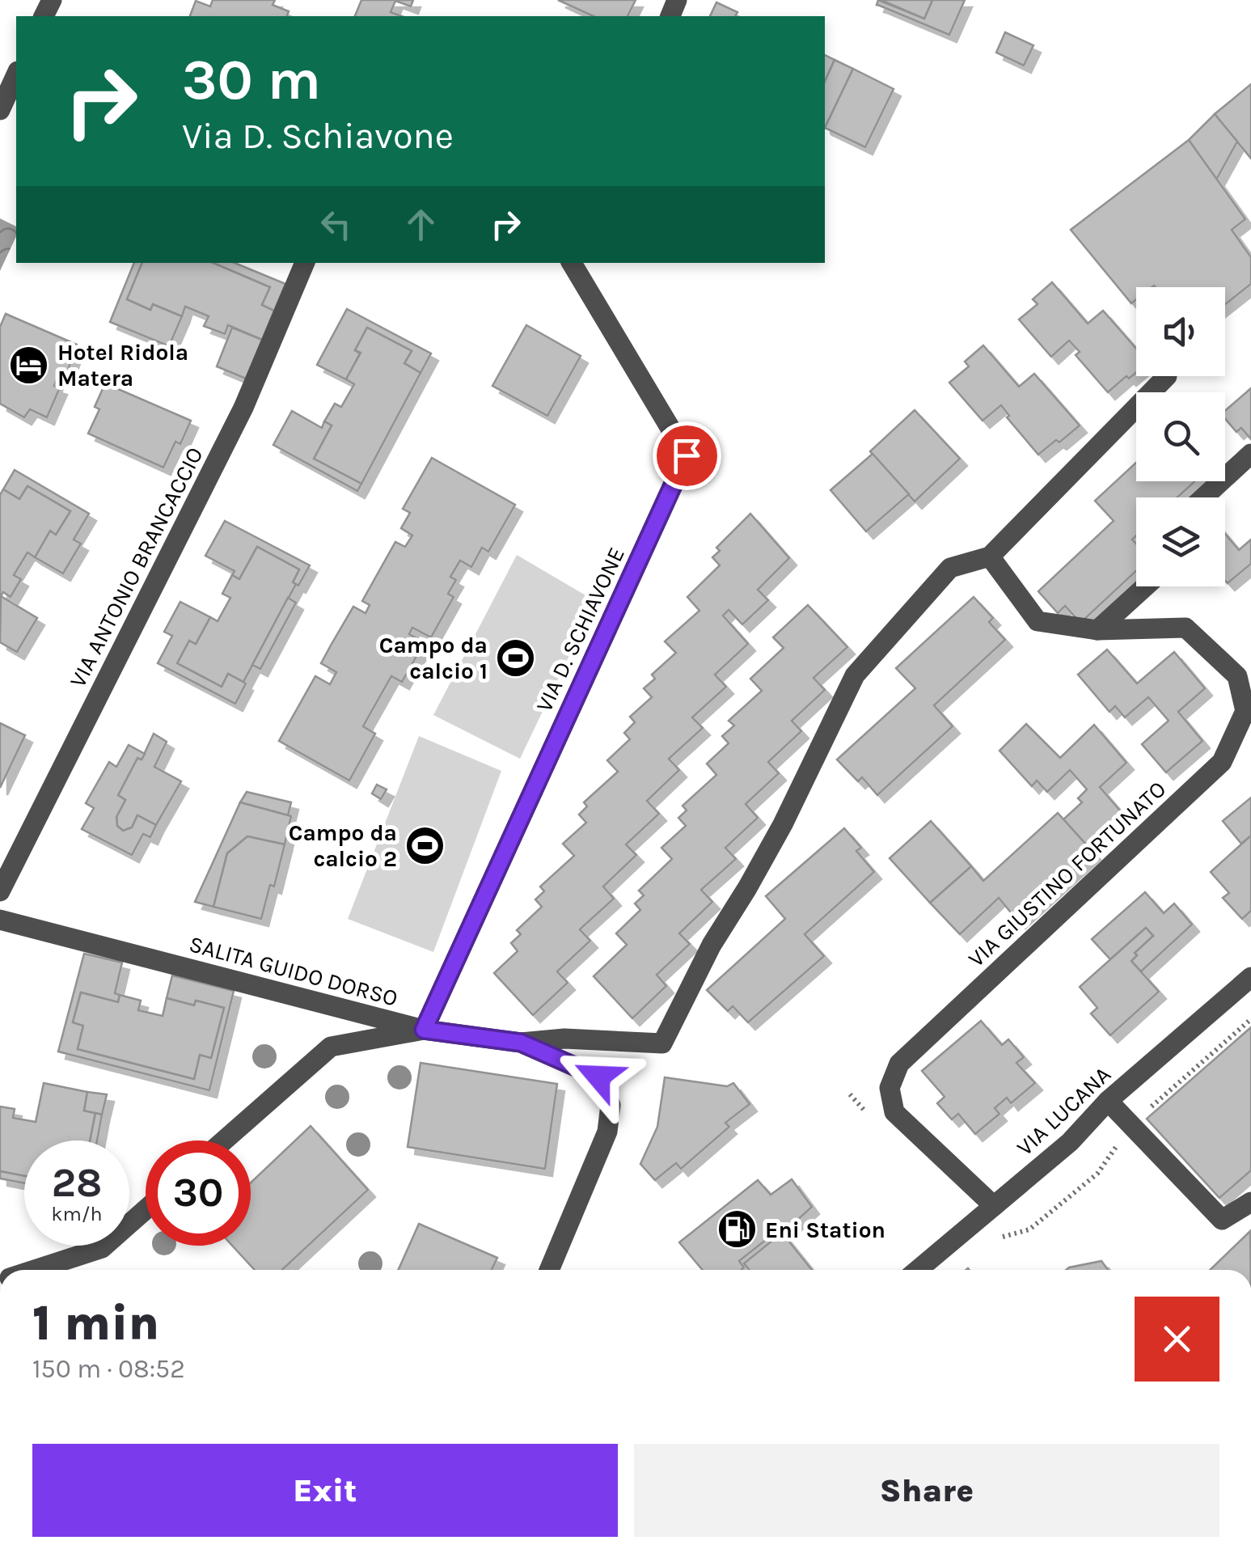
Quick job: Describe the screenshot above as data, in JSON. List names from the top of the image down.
{
  "streets": {
    "street": [
      "VIA ANTONIO BRANCACCIO",
      "VIA D. SCHIAVONE",
      "VIA GIUSTINO FORTUNATO",
      "SALITA GUIDO DORSO",
      "VIA LUCANA"
    ]
  },
  "crossings": [
    ["VIA D. SCHIAVONE", "SALITA GUIDO DORSO"],
    ["VIA GIUSTINO FORTUNATO", "VIA LUCANA"]
  ],
  "places": {
    "hotel": ["Hotel Ridola Matera"],
    "sports": ["Campo da calcio 1", "Campo da calcio 2"],
    "fuel station": ["Eni Station"]
  },
  "page": {
    "turn": ["30 m", "Via D. Schiavone"],
    "speed": "28 km/h",
    "limit": "30",
    "heading": ["1 min", "150 m · 08:52"],
    "buttons": ["Exit", "Share"]
  }
}
